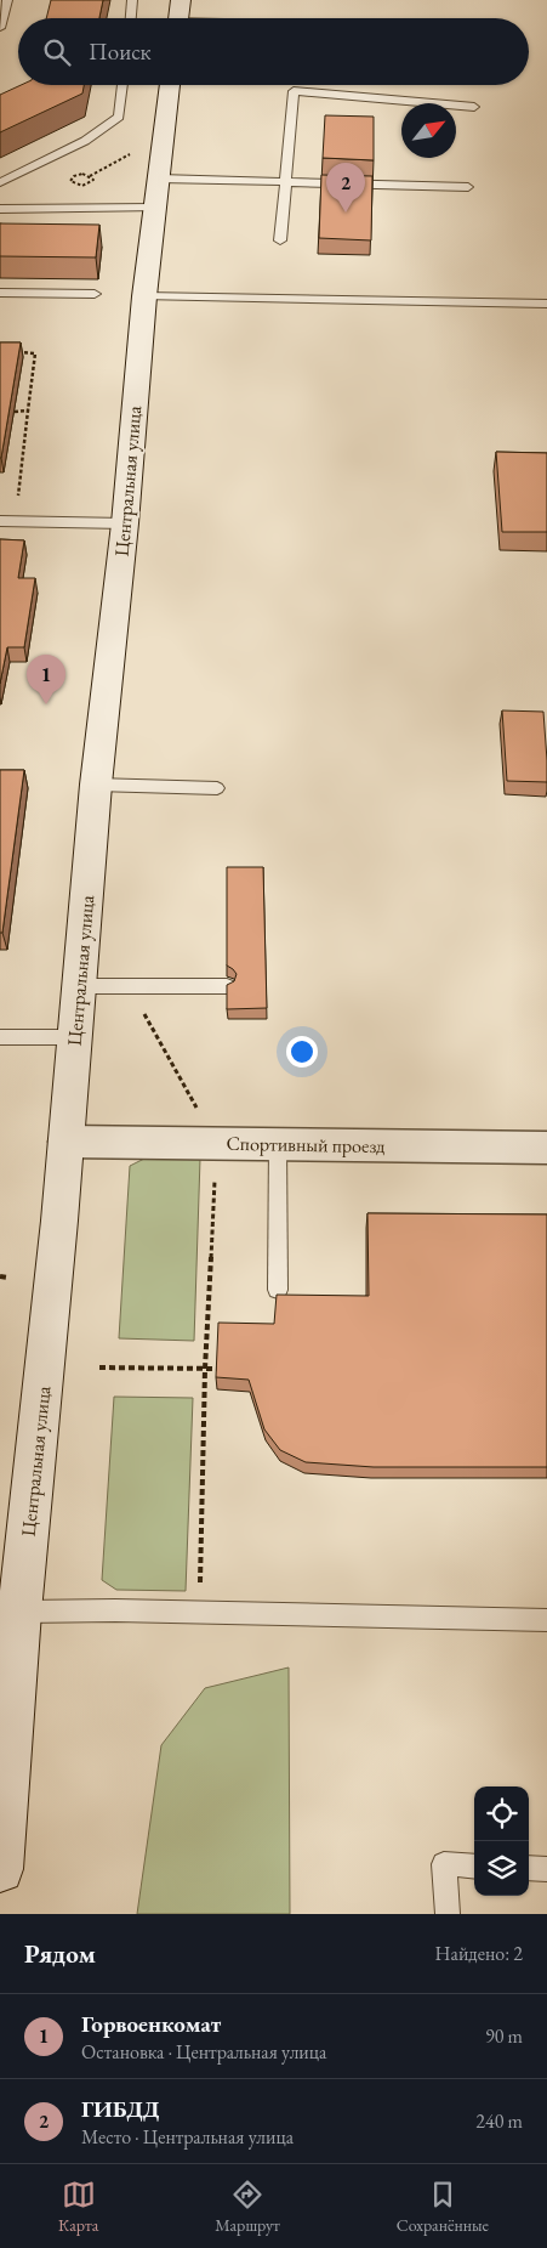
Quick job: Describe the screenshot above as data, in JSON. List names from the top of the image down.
{
  "streets": {
    "main road": ["Центральная улица"],
    "street": ["Спортивный проезд"]
  },
  "crossings": [
    ["Центральная улица", "Спортивный проезд"]
  ],
  "north": "top right",
  "page": {
    "search": "Поиск",
    "pins": ["2", "1"],
    "heading": ["Рядом", "Найдено: 2"],
    "list": [
      {
        "mark": "1",
        "name": "Горвоенкомат",
        "note": "Остановка · Центральная улица",
        "value": "90 m"
      },
      {
        "mark": "2",
        "name": "ГИБДД",
        "note": "Место · Центральная улица",
        "value": "240 m"
      }
    ],
    "nav": ["Карта", "Маршрут", "Сохранённые"]
  }
}
